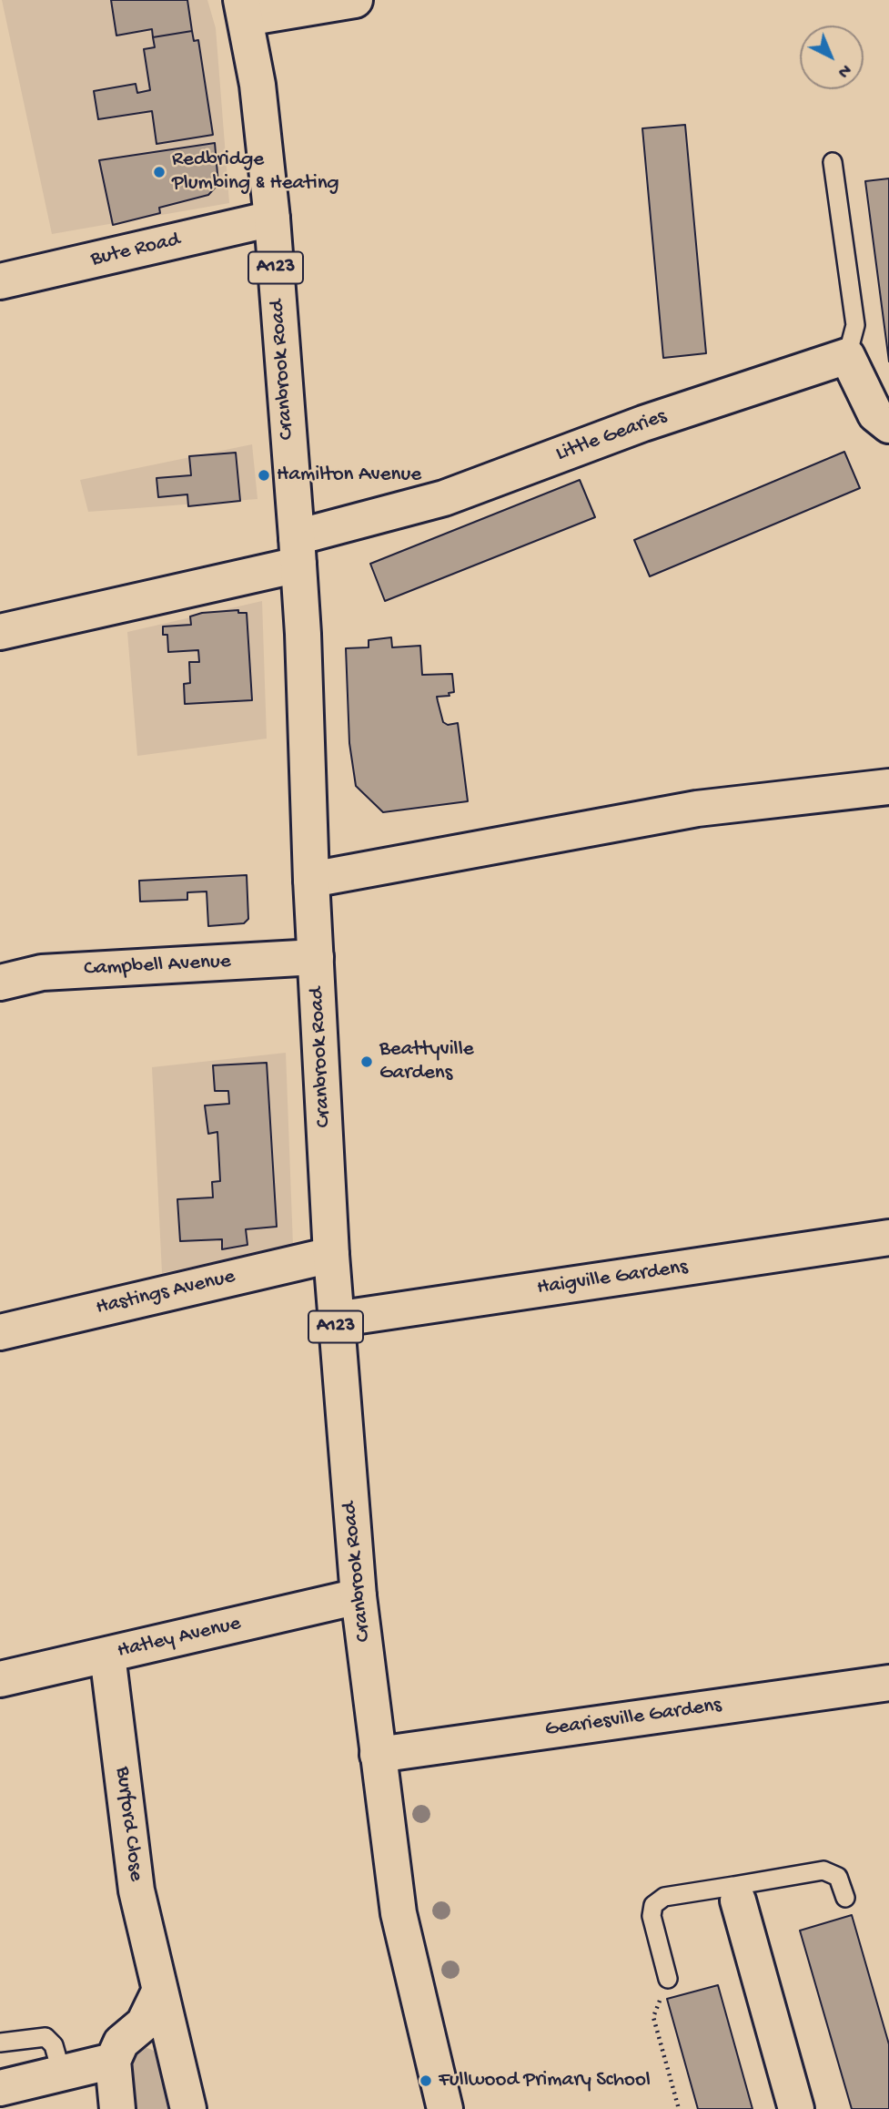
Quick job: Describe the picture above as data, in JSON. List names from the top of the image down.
{
  "streets": {
    "street": [
      "Bute Road",
      "A123",
      "Cranbrook Road",
      "Little Gearies",
      "Campbell Avenue",
      "Haigville Gardens",
      "Hastings Avenue",
      "Hatley Avenue",
      "Geariesville Gardens",
      "Burford Close"
    ]
  },
  "crossings": [
    ["Bute Road", "Cranbrook Road"],
    ["Cranbrook Road", "Little Gearies"],
    ["Cranbrook Road", "Campbell Avenue"],
    ["Cranbrook Road", "Haigville Gardens"],
    ["Cranbrook Road", "Hastings Avenue"],
    ["Cranbrook Road", "Hatley Avenue"],
    ["Cranbrook Road", "Geariesville Gardens"],
    ["Hatley Avenue", "Burford Close"]
  ],
  "places": [
    "Redbridge Plumbing & Heating",
    "Hamilton Avenue",
    "Beattyville Gardens",
    "Fullwood Primary School"
  ],
  "north": "bottom right"
}
